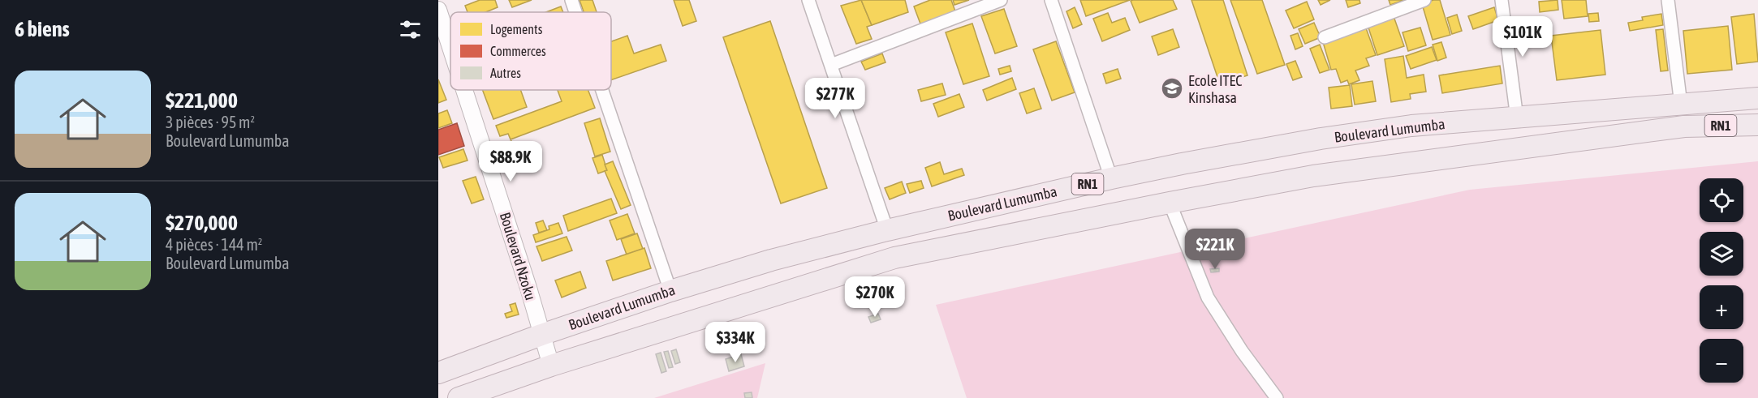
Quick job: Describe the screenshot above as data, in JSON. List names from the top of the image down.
{
  "streets": {
    "highway": ["RN1", "Boulevard Lumumba"],
    "street": ["Boulevard Nzoku"]
  },
  "crossings": [
    ["Boulevard Lumumba", "Boulevard Nzoku"]
  ],
  "places": {
    "school or university": ["Ecole ITEC Kinshasa"]
  },
  "legend": ["Logements", "Commerces", "Autres"],
  "page": {
    "heading": "6 biens",
    "price": [
      "$101K",
      "$277K",
      "$88.9K",
      "$221K",
      "$270K",
      "$334K"
    ],
    "list": [
      {
        "name": "$221,000",
        "note": "3 pièces · 95 m² · Boulevard Lumumba"
      },
      {
        "name": "$270,000",
        "note": "4 pièces · 144 m² · Boulevard Lumumba"
      }
    ],
    "map_buttons": ["+", "−"]
  }
}
